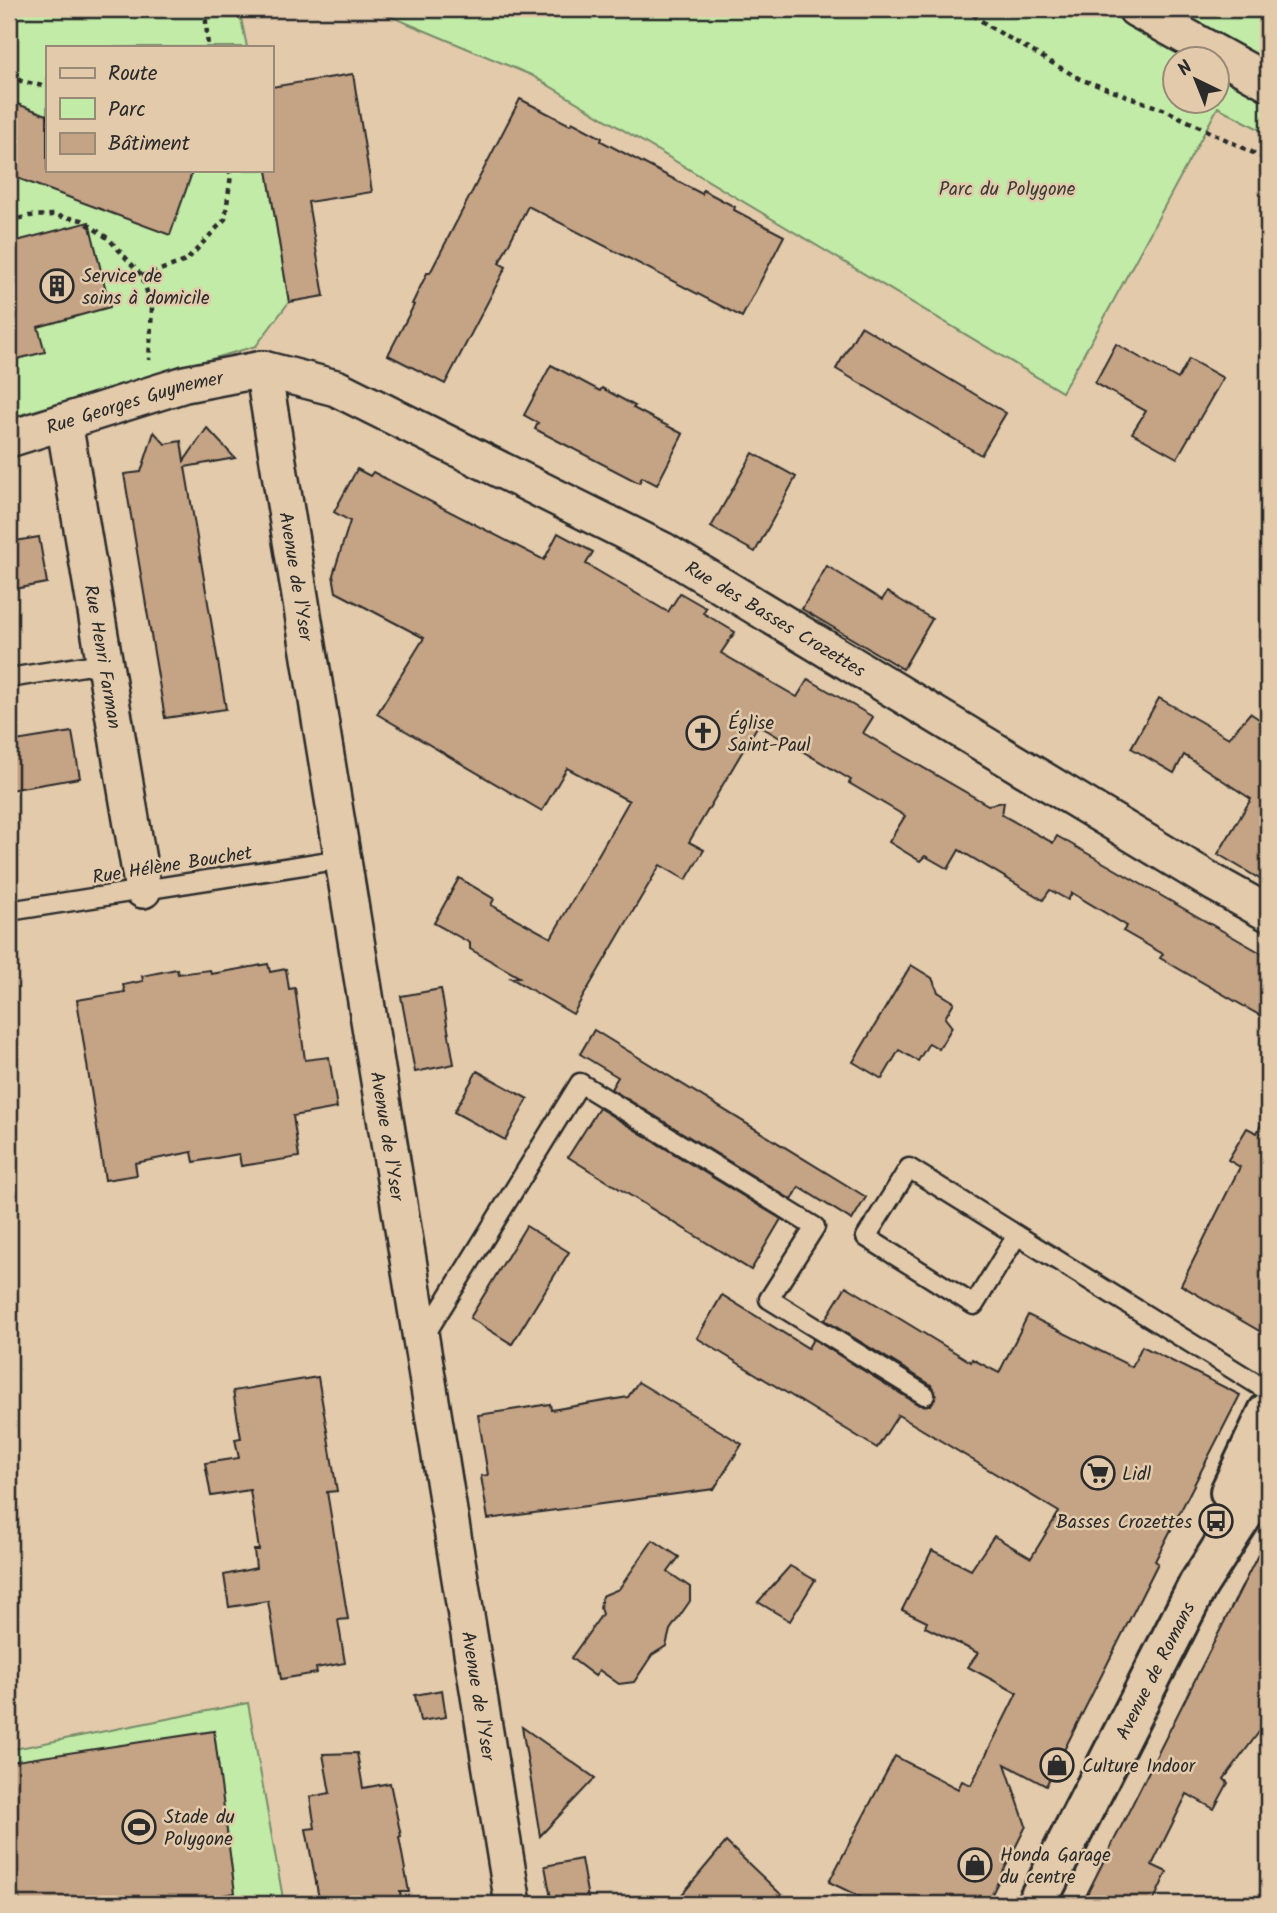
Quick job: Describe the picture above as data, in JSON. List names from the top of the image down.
{
  "streets": {
    "main road": ["Avenue de Romans"],
    "street": [
      "Rue Georges Guynemer",
      "Avenue de l'Yser",
      "Rue des Basses Crozettes",
      "Rue Henri Farman"
    ],
    "lane": ["Rue Hélène Bouchet"]
  },
  "crossings": [
    ["Rue Georges Guynemer", "Avenue de l'Yser"],
    ["Rue Georges Guynemer", "Rue des Basses Crozettes"],
    ["Rue Georges Guynemer", "Rue Henri Farman"],
    ["Avenue de l'Yser", "Rue des Basses Crozettes"],
    ["Avenue de l'Yser", "Rue Hélène Bouchet"],
    ["Rue Henri Farman", "Rue Hélène Bouchet"]
  ],
  "parks": ["Parc du Polygone"],
  "places": {
    "building": ["Service de soins à domicile"],
    "church": ["Église Saint-Paul"],
    "supermarket": ["Lidl"],
    "bus stop": ["Basses Crozettes"],
    "shop": ["Culture Indoor", "Honda Garage du centre"],
    "sports": ["Stade du Polygone"]
  },
  "legend": ["Route", "Parc", "Bâtiment"],
  "north": "top left"
}
